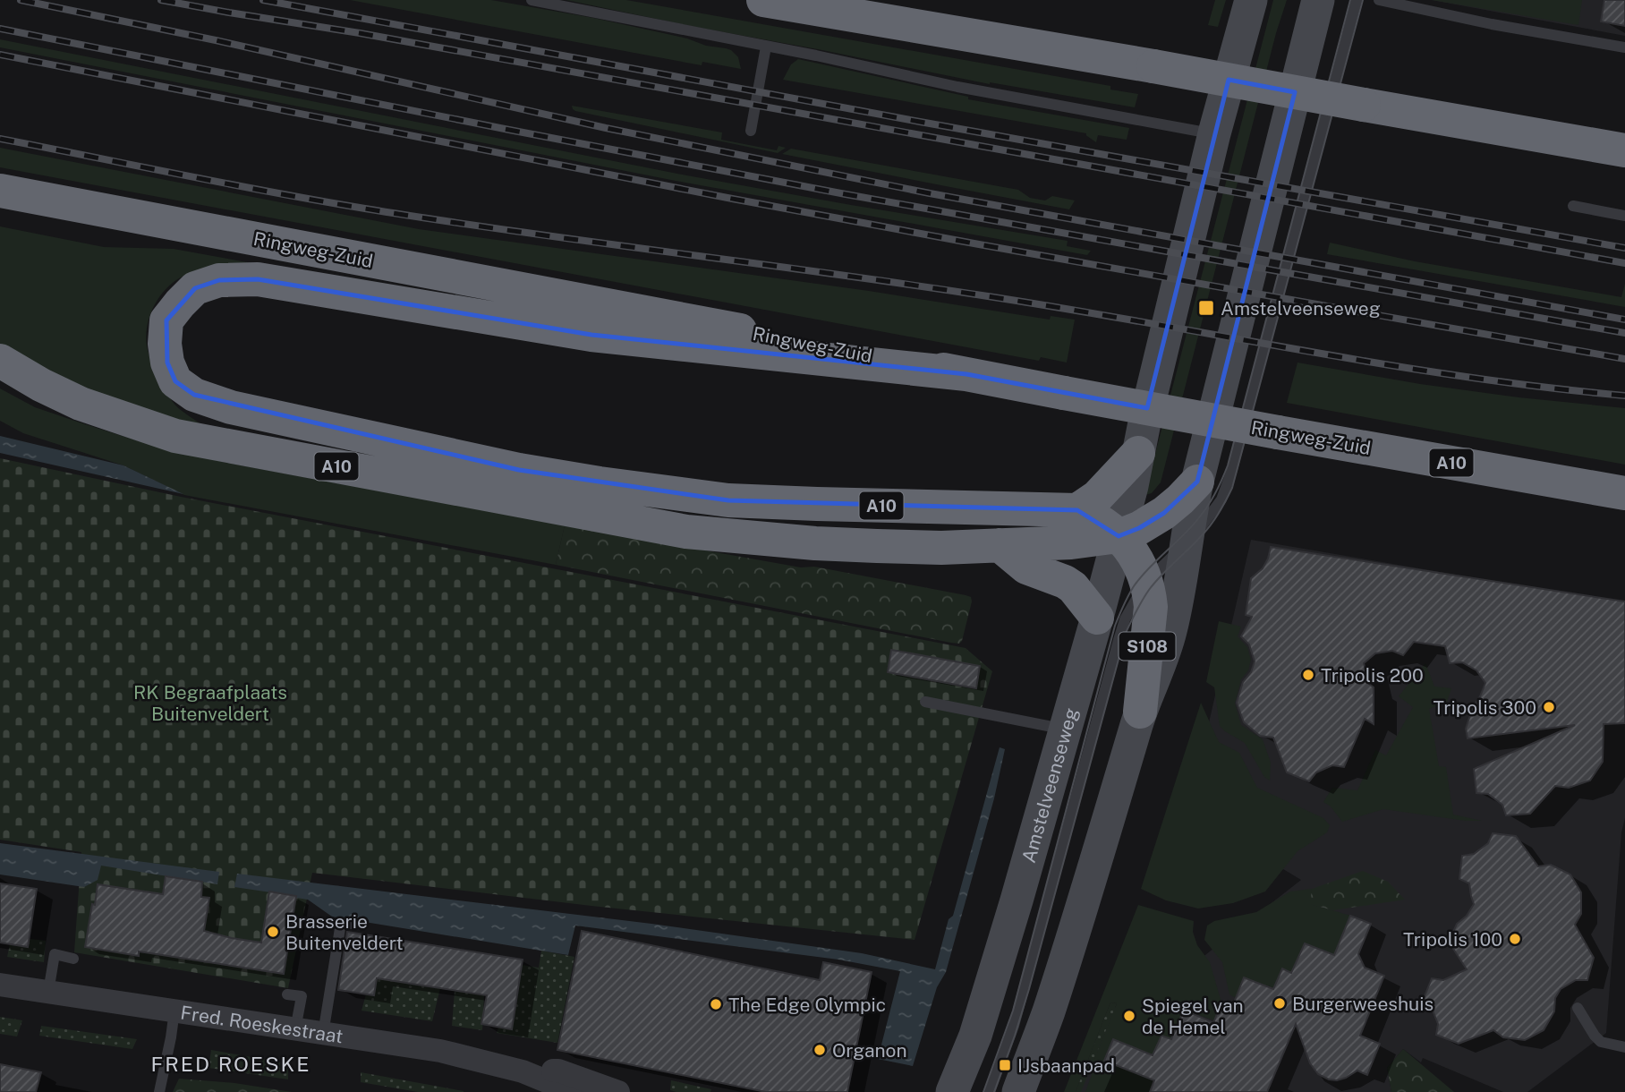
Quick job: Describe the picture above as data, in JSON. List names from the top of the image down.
{
  "streets": {
    "highway": ["Ringweg-Zuid", "A10", "S108"],
    "main road": ["Amstelveenseweg"],
    "street": ["Fred. Roeskestraat"]
  },
  "crossings": [
    ["Ringweg-Zuid", "A10"],
    ["A10", "S108"],
    ["A10", "Amstelveenseweg"],
    ["S108", "Amstelveenseweg"]
  ],
  "districts": ["FRED ROESKE"],
  "parks": ["RK Begraafplaats Buitenveldert"],
  "places": {
    "transit": ["Amstelveenseweg", "IJsbaanpad"],
    "other": [
      "Tripolis 200",
      "Tripolis 300",
      "Brasserie Buitenveldert",
      "Tripolis 100",
      "Burgerweeshuis",
      "The Edge Olympic",
      "Spiegel van de Hemel",
      "Organon"
    ]
  }
}
